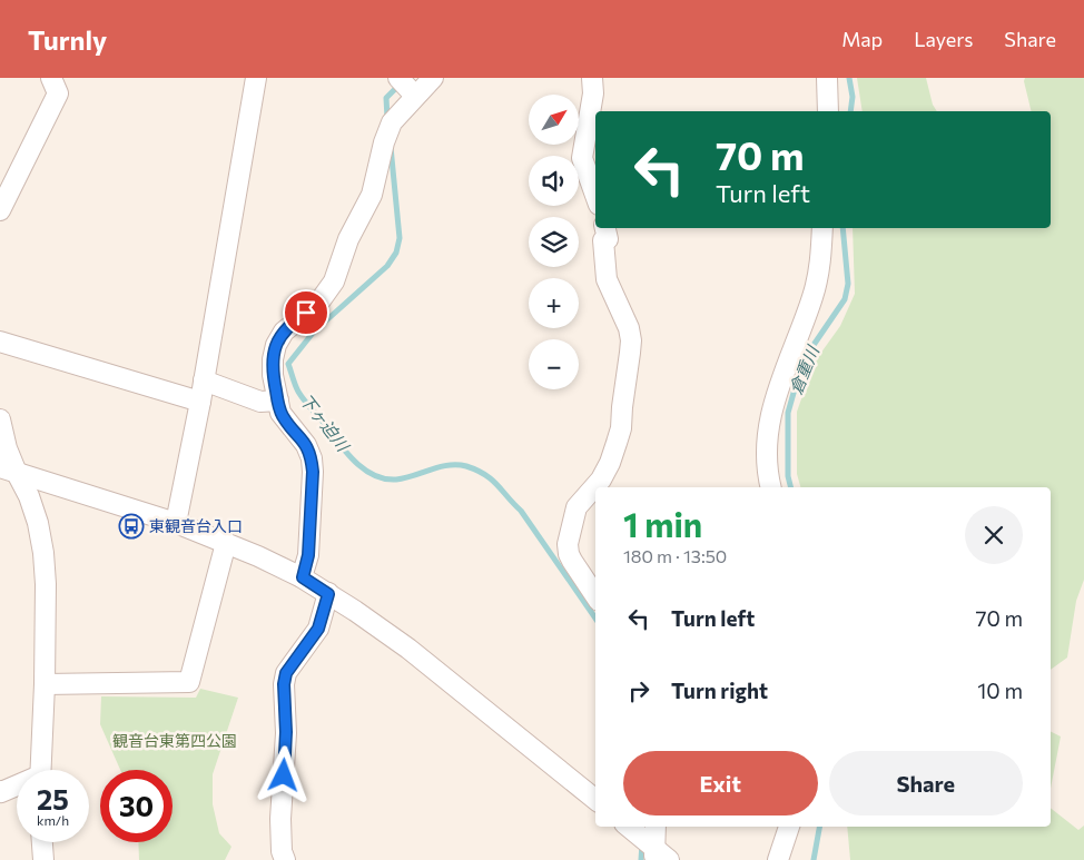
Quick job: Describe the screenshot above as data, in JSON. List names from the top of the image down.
{
  "water": ["倉重川", "下ヶ迫川"],
  "parks": ["観音台東第四公園"],
  "places": {
    "bus stop": ["東観音台入口"]
  },
  "north": "top right",
  "page": {
    "header": "Turnly",
    "nav": ["Map", "Layers", "Share"],
    "map_buttons": ["+", "−"],
    "turn": ["70 m", "Turn left"],
    "heading": ["1 min", "180 m · 13:50"],
    "list": [
      {
        "name": "Turn left",
        "value": "70 m"
      },
      {
        "name": "Turn right",
        "value": "10 m"
      }
    ],
    "buttons": ["Exit", "Share"],
    "speed": "25 km/h",
    "limit": "30"
  }
}
